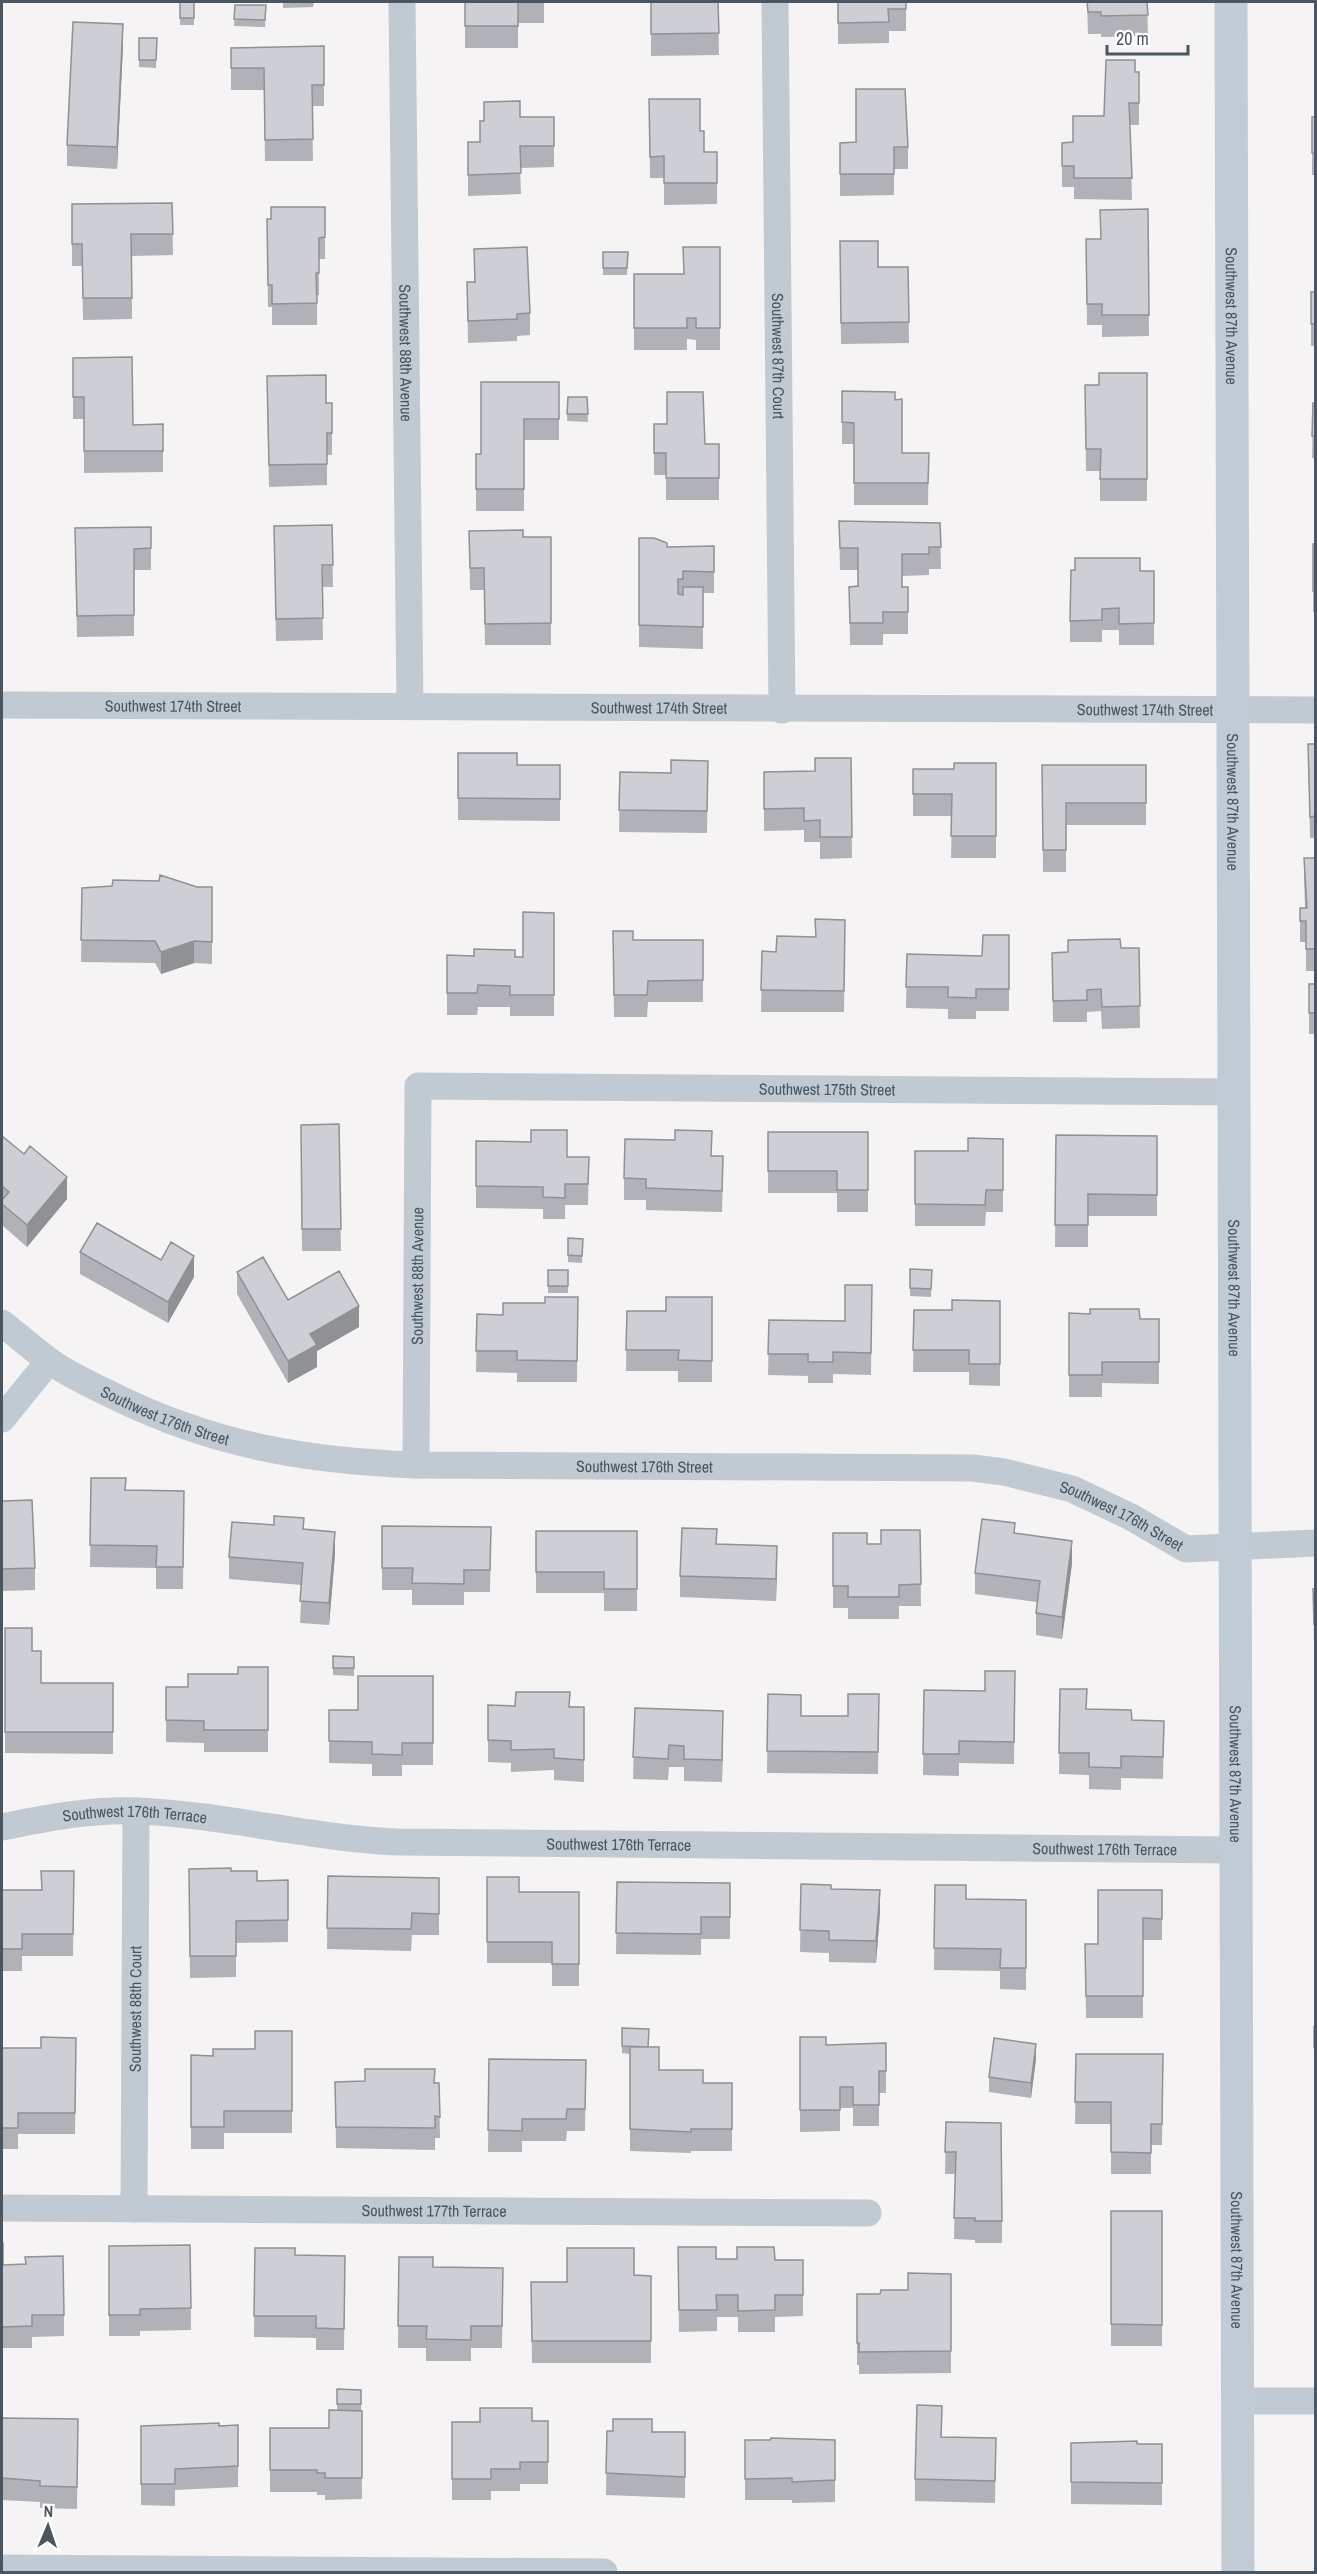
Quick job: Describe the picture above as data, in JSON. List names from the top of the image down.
{
  "streets": {
    "street": [
      "Southwest 87th Avenue",
      "Southwest 88th Avenue",
      "Southwest 87th Court",
      "Southwest 174th Street",
      "Southwest 175th Street",
      "Southwest 176th Street",
      "Southwest 176th Terrace",
      "Southwest 88th Court",
      "Southwest 177th Terrace"
    ]
  },
  "crossings": [
    ["Southwest 87th Avenue", "Southwest 174th Street"],
    ["Southwest 87th Avenue", "Southwest 175th Street"],
    ["Southwest 87th Avenue", "Southwest 176th Street"],
    ["Southwest 87th Avenue", "Southwest 176th Terrace"],
    ["Southwest 88th Avenue", "Southwest 174th Street"],
    ["Southwest 88th Avenue", "Southwest 175th Street"],
    ["Southwest 88th Avenue", "Southwest 176th Street"],
    ["Southwest 87th Court", "Southwest 174th Street"],
    ["Southwest 176th Terrace", "Southwest 88th Court"],
    ["Southwest 88th Court", "Southwest 177th Terrace"]
  ],
  "scale_bar": "20 m",
  "north": "top"
}
